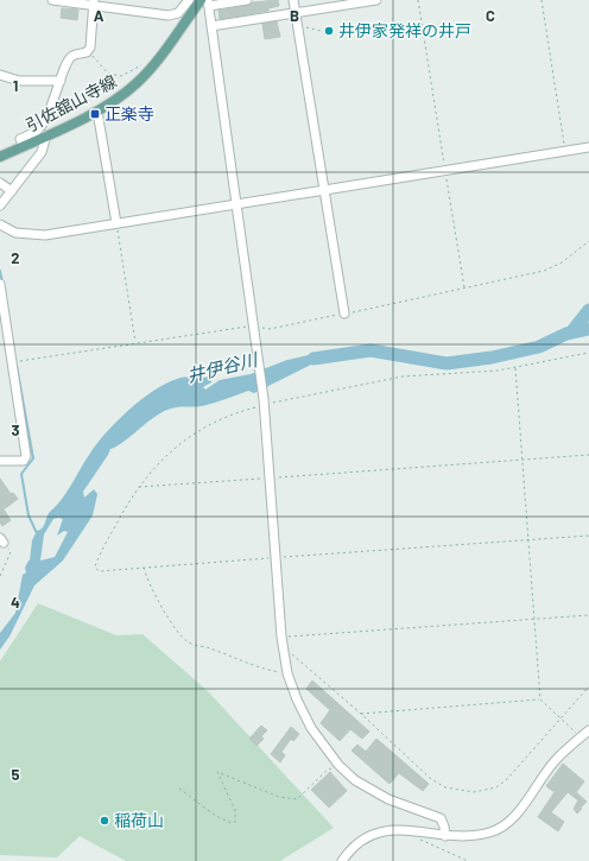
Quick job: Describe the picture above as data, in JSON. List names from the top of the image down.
{
  "streets": {
    "main road": ["引佐舘山寺線"]
  },
  "water": ["井伊谷川"],
  "places": {
    "other": ["井伊家発祥の井戸", "稲荷山"],
    "transit": ["正楽寺"]
  },
  "grid": {
    "columns": ["A", "B", "C"],
    "rows": [
      "1",
      "2",
      "3",
      "4",
      "5"
    ]
  }
}
